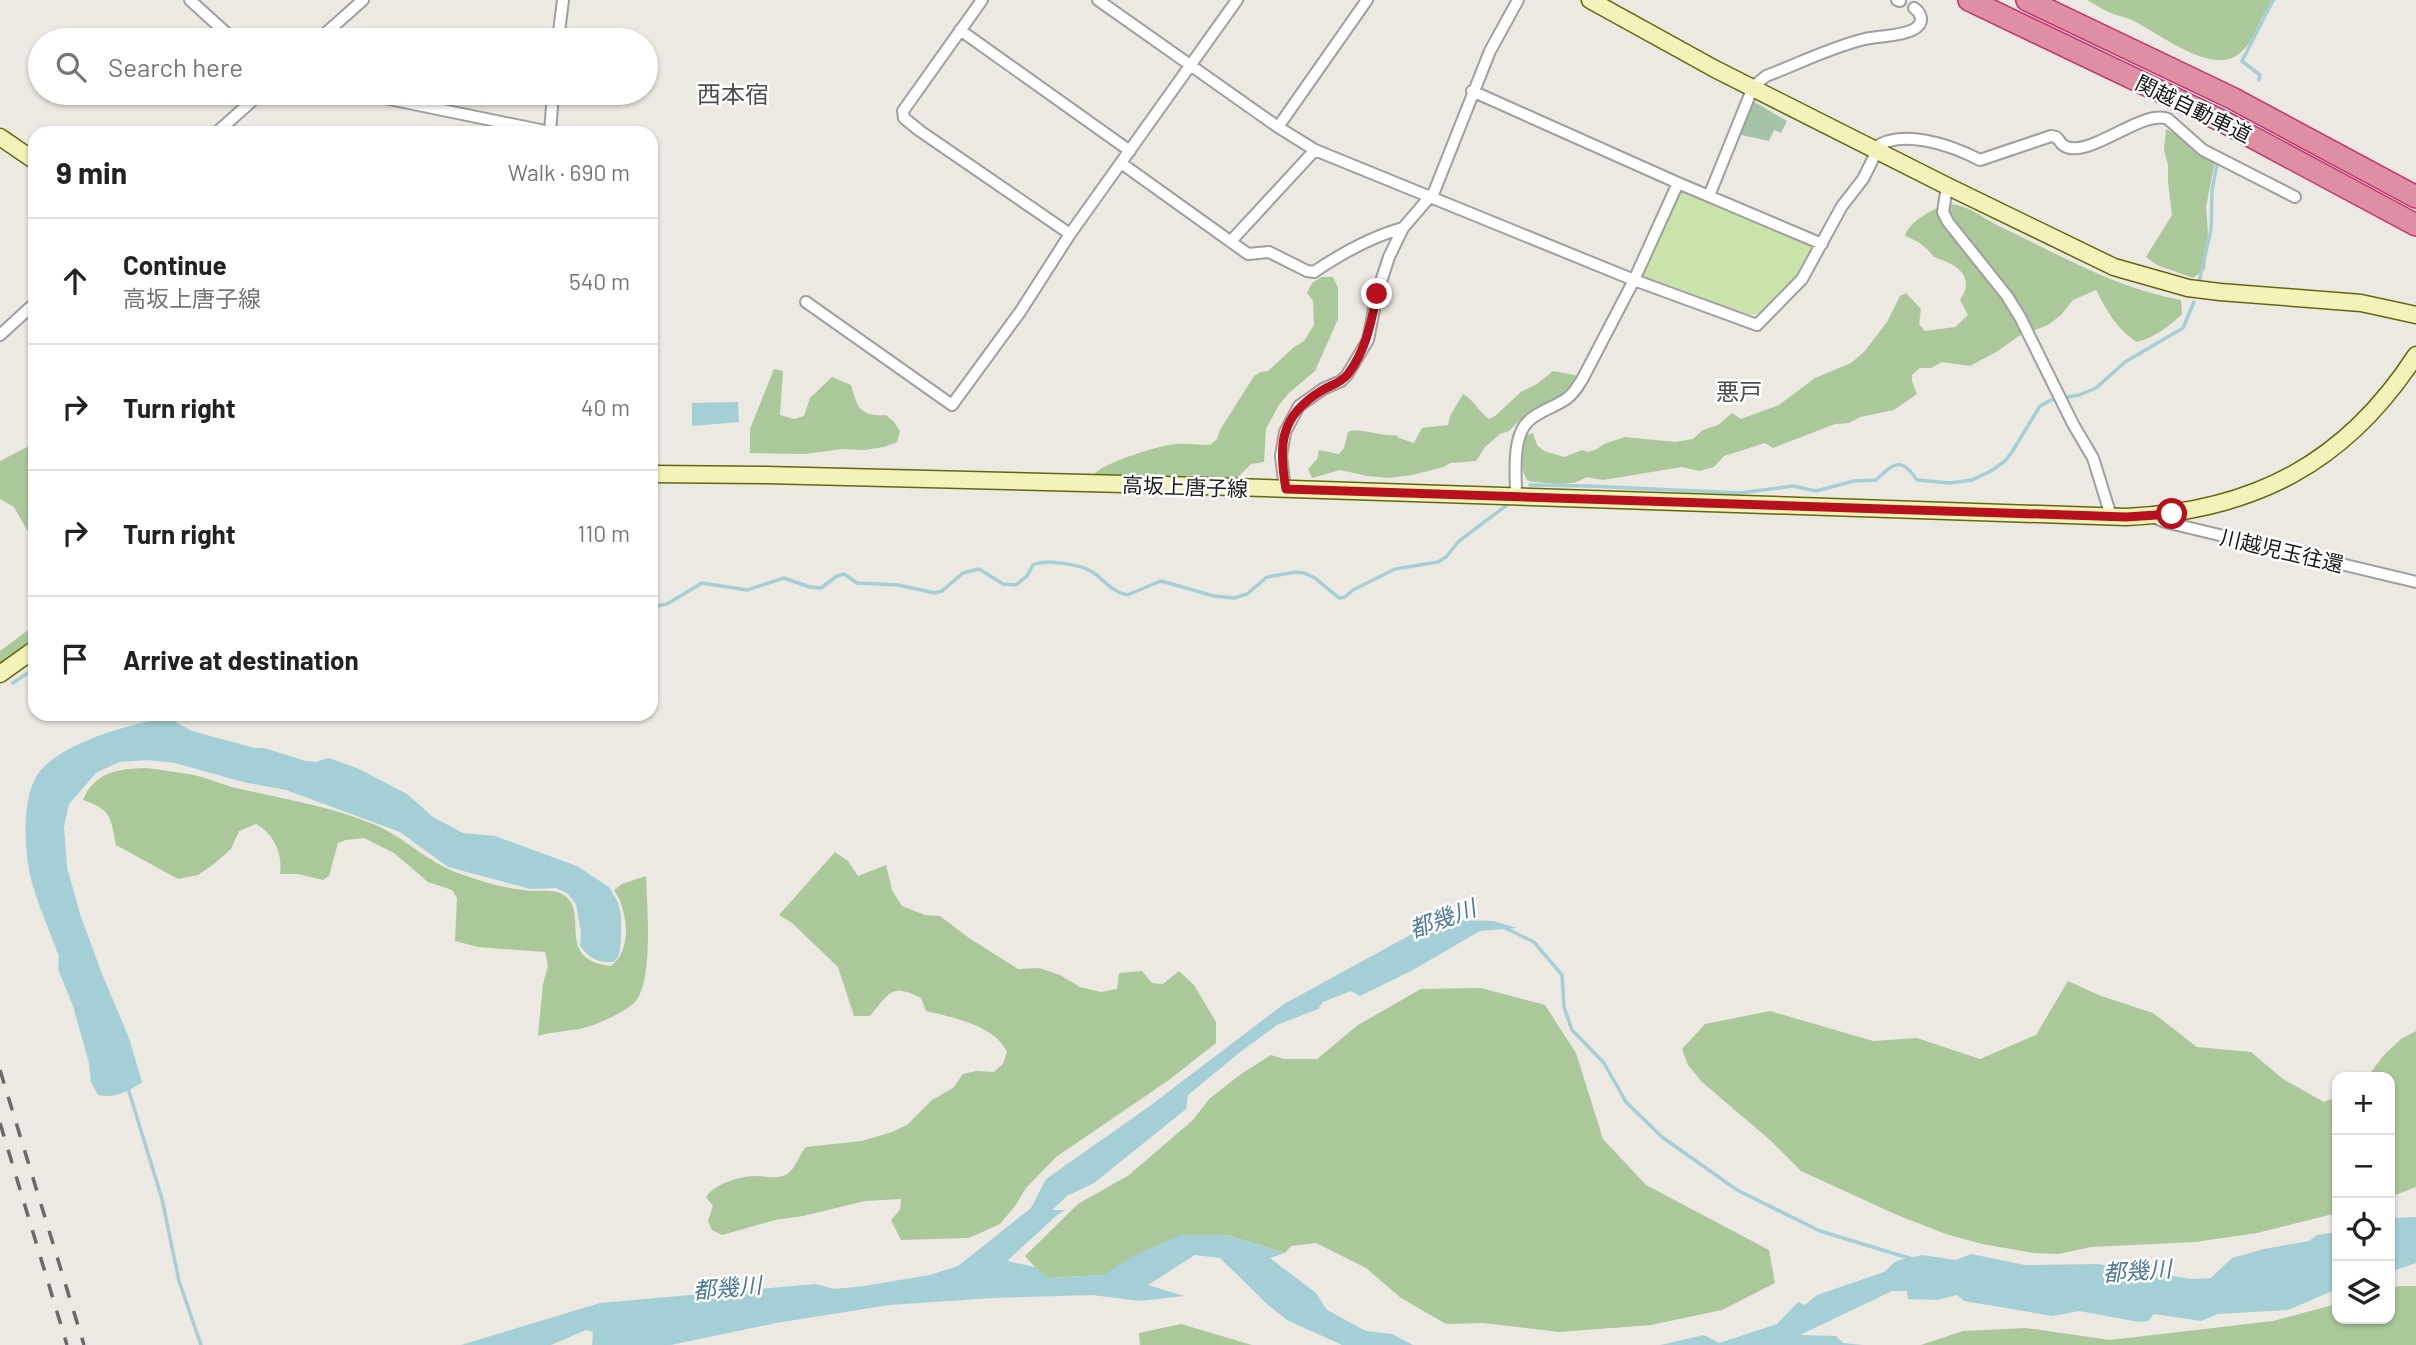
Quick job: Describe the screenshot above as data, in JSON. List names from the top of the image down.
{
  "streets": {
    "highway": ["関越自動車道"],
    "main road": ["高坂上唐子線"],
    "street": ["川越児玉往還"]
  },
  "crossings": [
    ["高坂上唐子線", "川越児玉往還"]
  ],
  "districts": ["西本宿", "悪戸"],
  "water": ["都幾川"],
  "page": {
    "search": "Search here",
    "heading": ["9 min", "Walk · 690 m"],
    "list": [
      ["Continue", "高坂上唐子線", "540 m"],
      ["Turn right", "40 m"],
      ["Turn right", "110 m"],
      "Arrive at destination"
    ],
    "map_buttons": ["+", "−"]
  }
}
